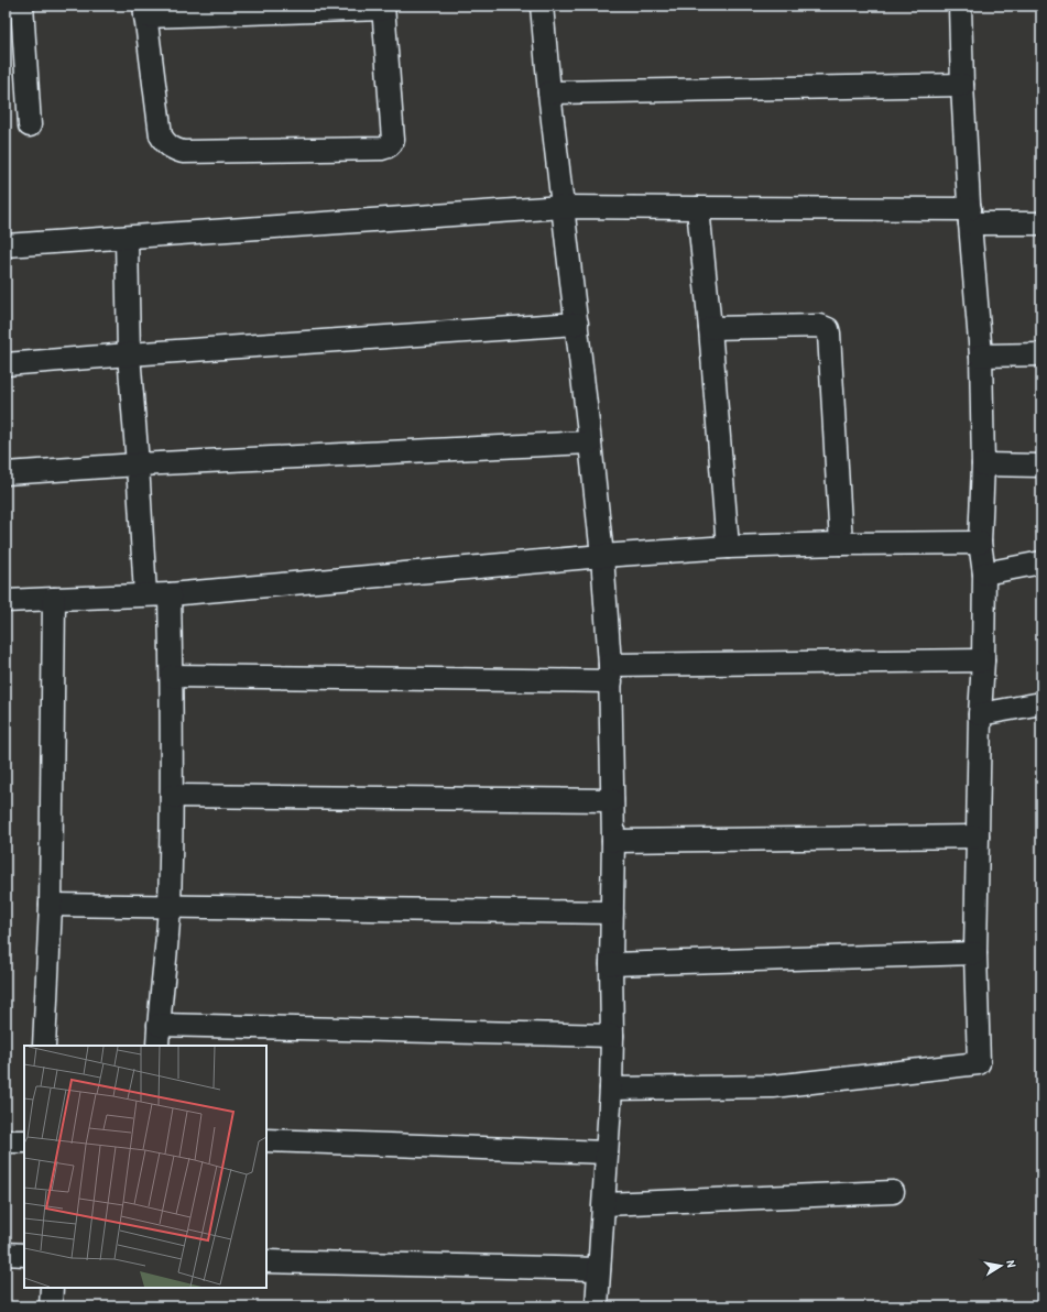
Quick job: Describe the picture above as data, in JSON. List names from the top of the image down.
{
  "north": "right"
}
